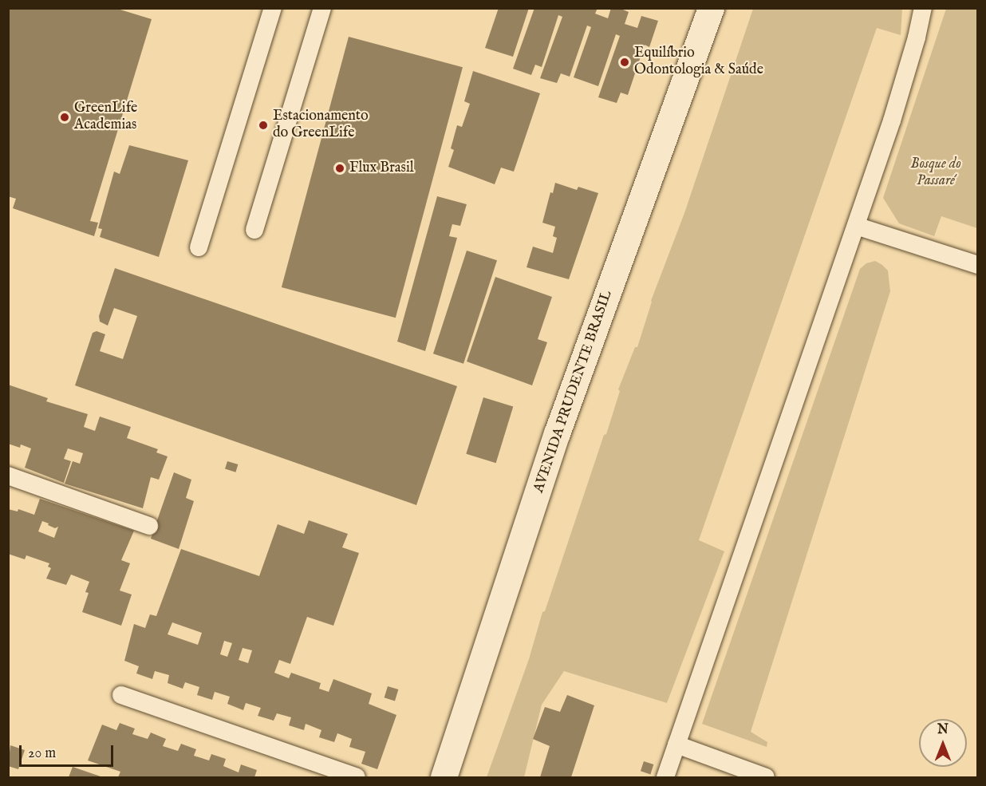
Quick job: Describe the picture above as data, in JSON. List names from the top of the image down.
{
  "streets": {
    "street": ["AVENIDA PRUDENTE BRASIL"]
  },
  "parks": ["Bosque do Passaré"],
  "places": [
    "Equilíbrio Odontologia & Saúde",
    "GreenLife Academias",
    "Estacionamento do GreenLife",
    "Flux Brasil"
  ],
  "scale_bar": "20 m",
  "north": "top"
}
